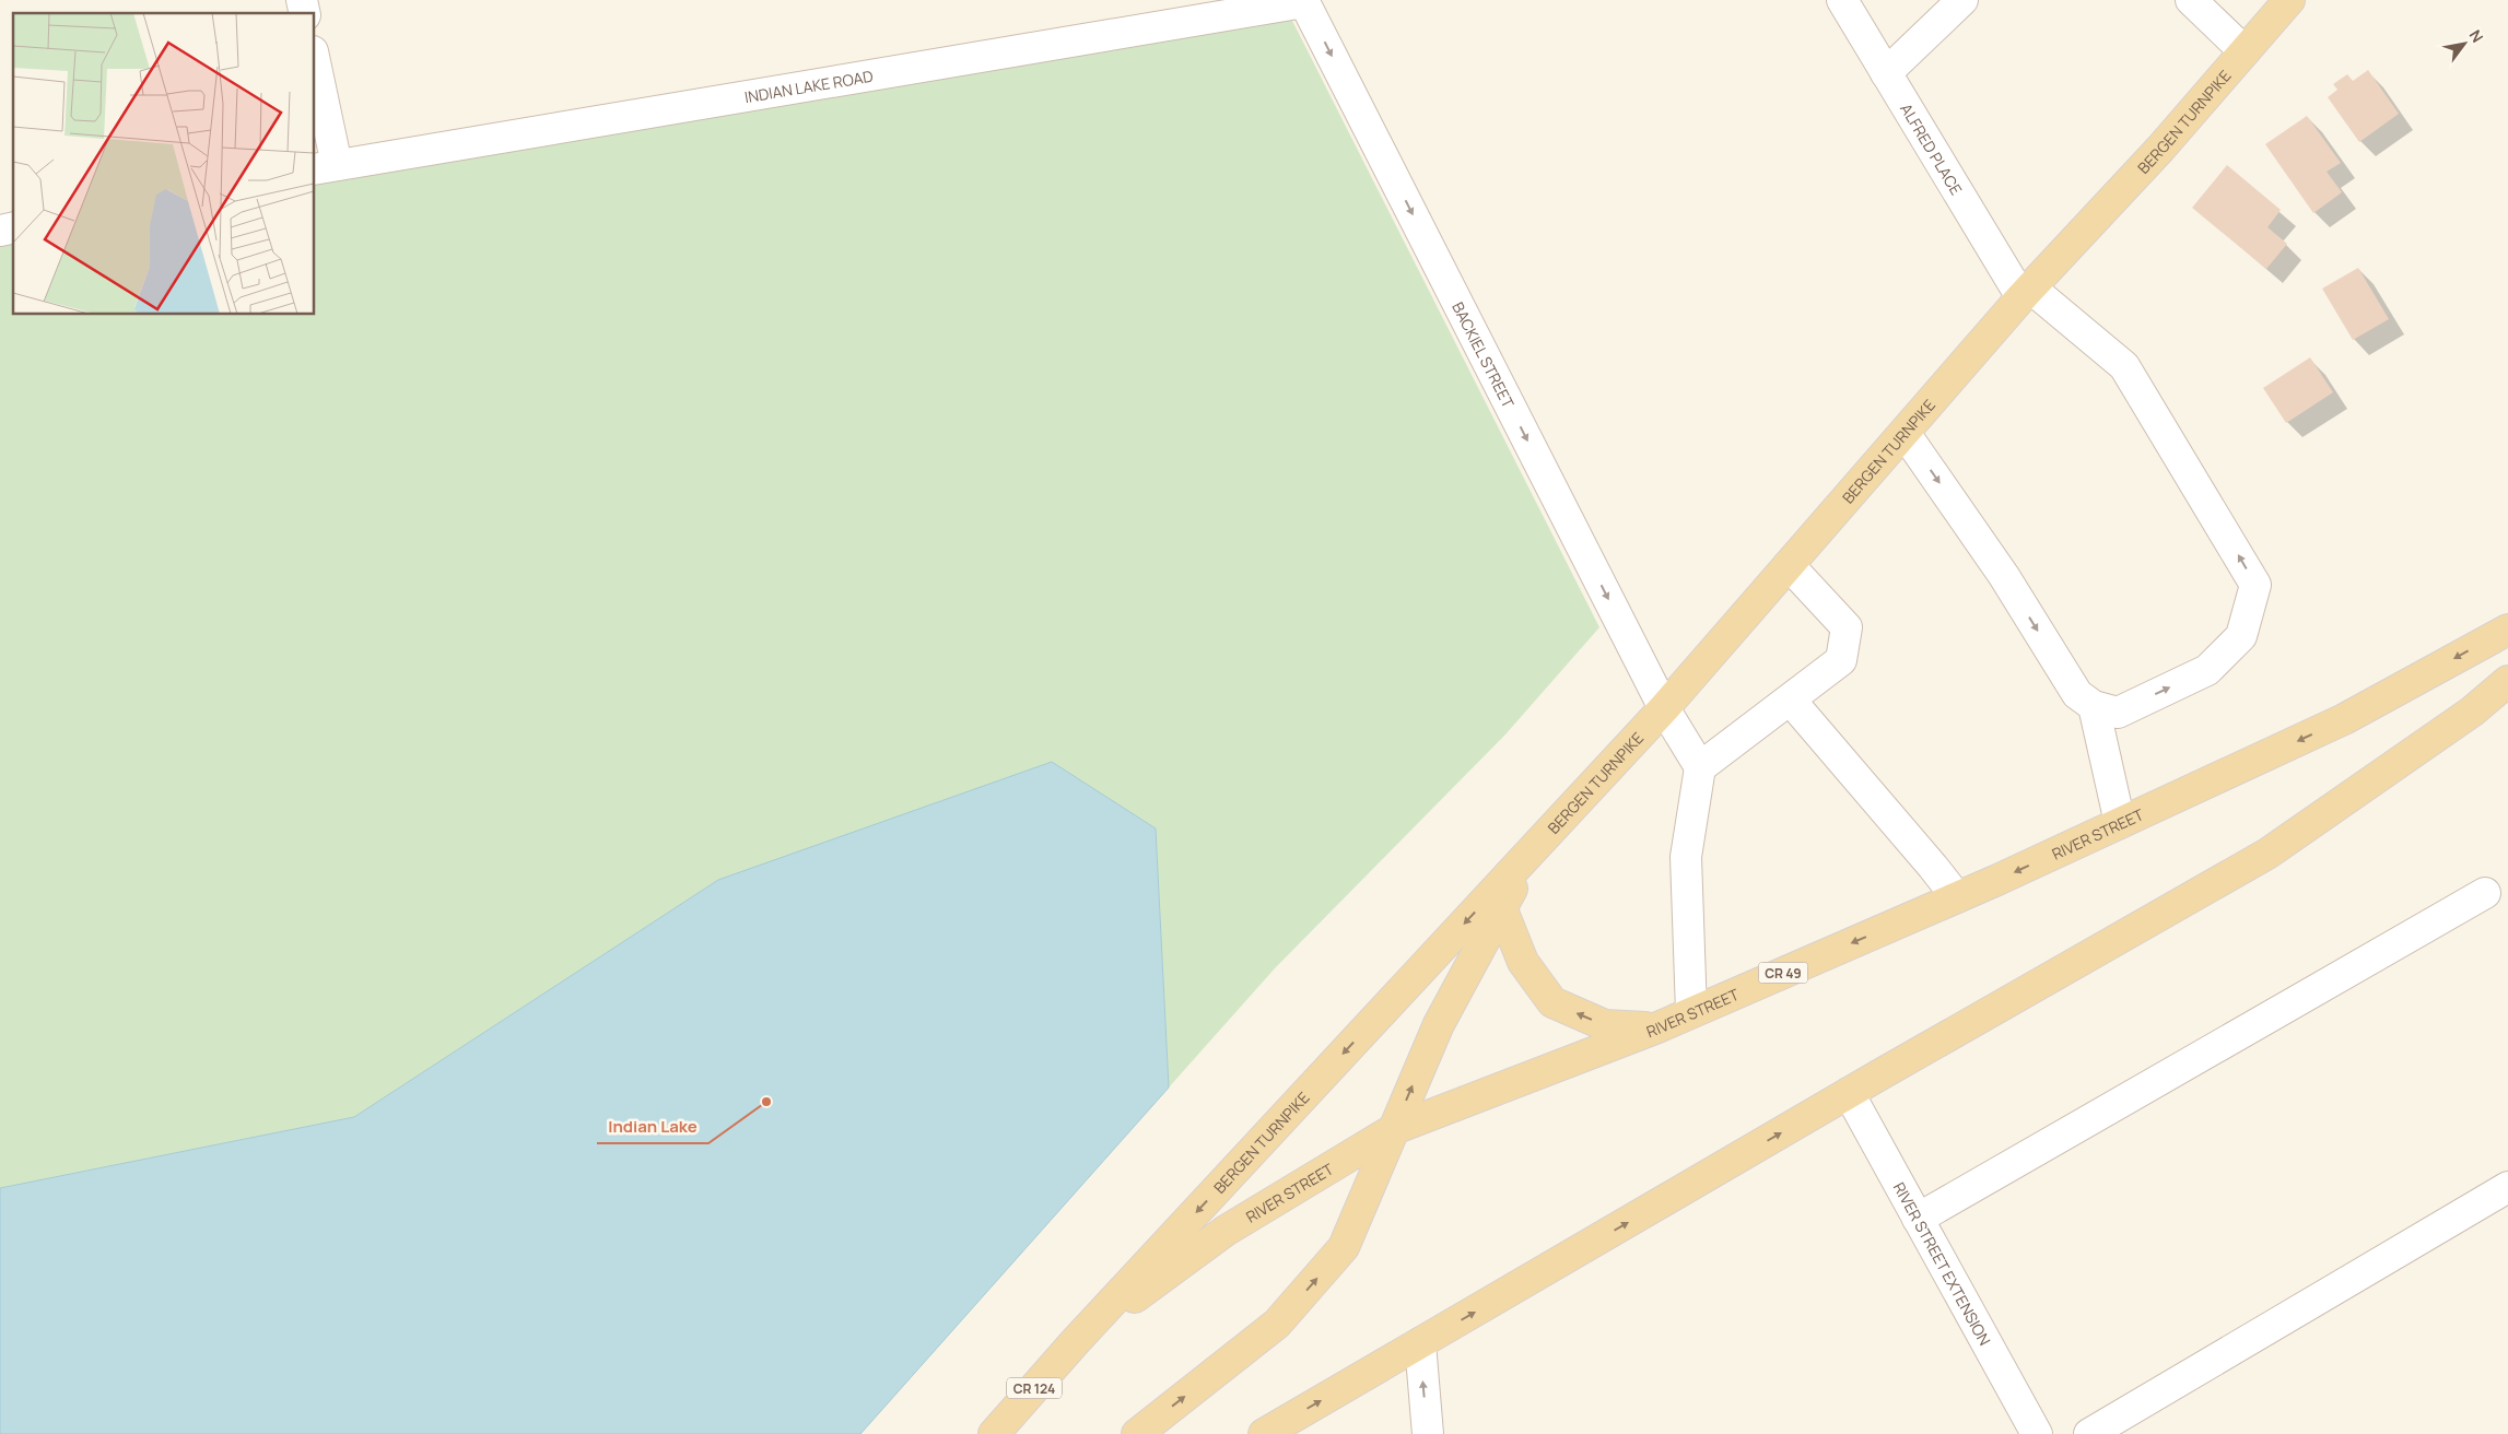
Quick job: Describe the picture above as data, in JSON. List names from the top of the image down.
{
  "streets": {
    "main road": [
      "BERGEN TURNPIKE",
      "RIVER STREET",
      "CR 49",
      "CR 124"
    ],
    "street": [
      "INDIAN LAKE ROAD",
      "ALFRED PLACE",
      "BACKIEL STREET",
      "RIVER STREET EXTENSION"
    ]
  },
  "crossings": [
    ["INDIAN LAKE ROAD", "BACKIEL STREET"],
    ["BERGEN TURNPIKE", "ALFRED PLACE"],
    ["BERGEN TURNPIKE", "BACKIEL STREET"],
    ["BERGEN TURNPIKE", "RIVER STREET"],
    ["BERGEN TURNPIKE", "CR 124"]
  ],
  "one_way": ["BACKIEL STREET"],
  "places": ["Indian Lake"],
  "north": "top right"
}
